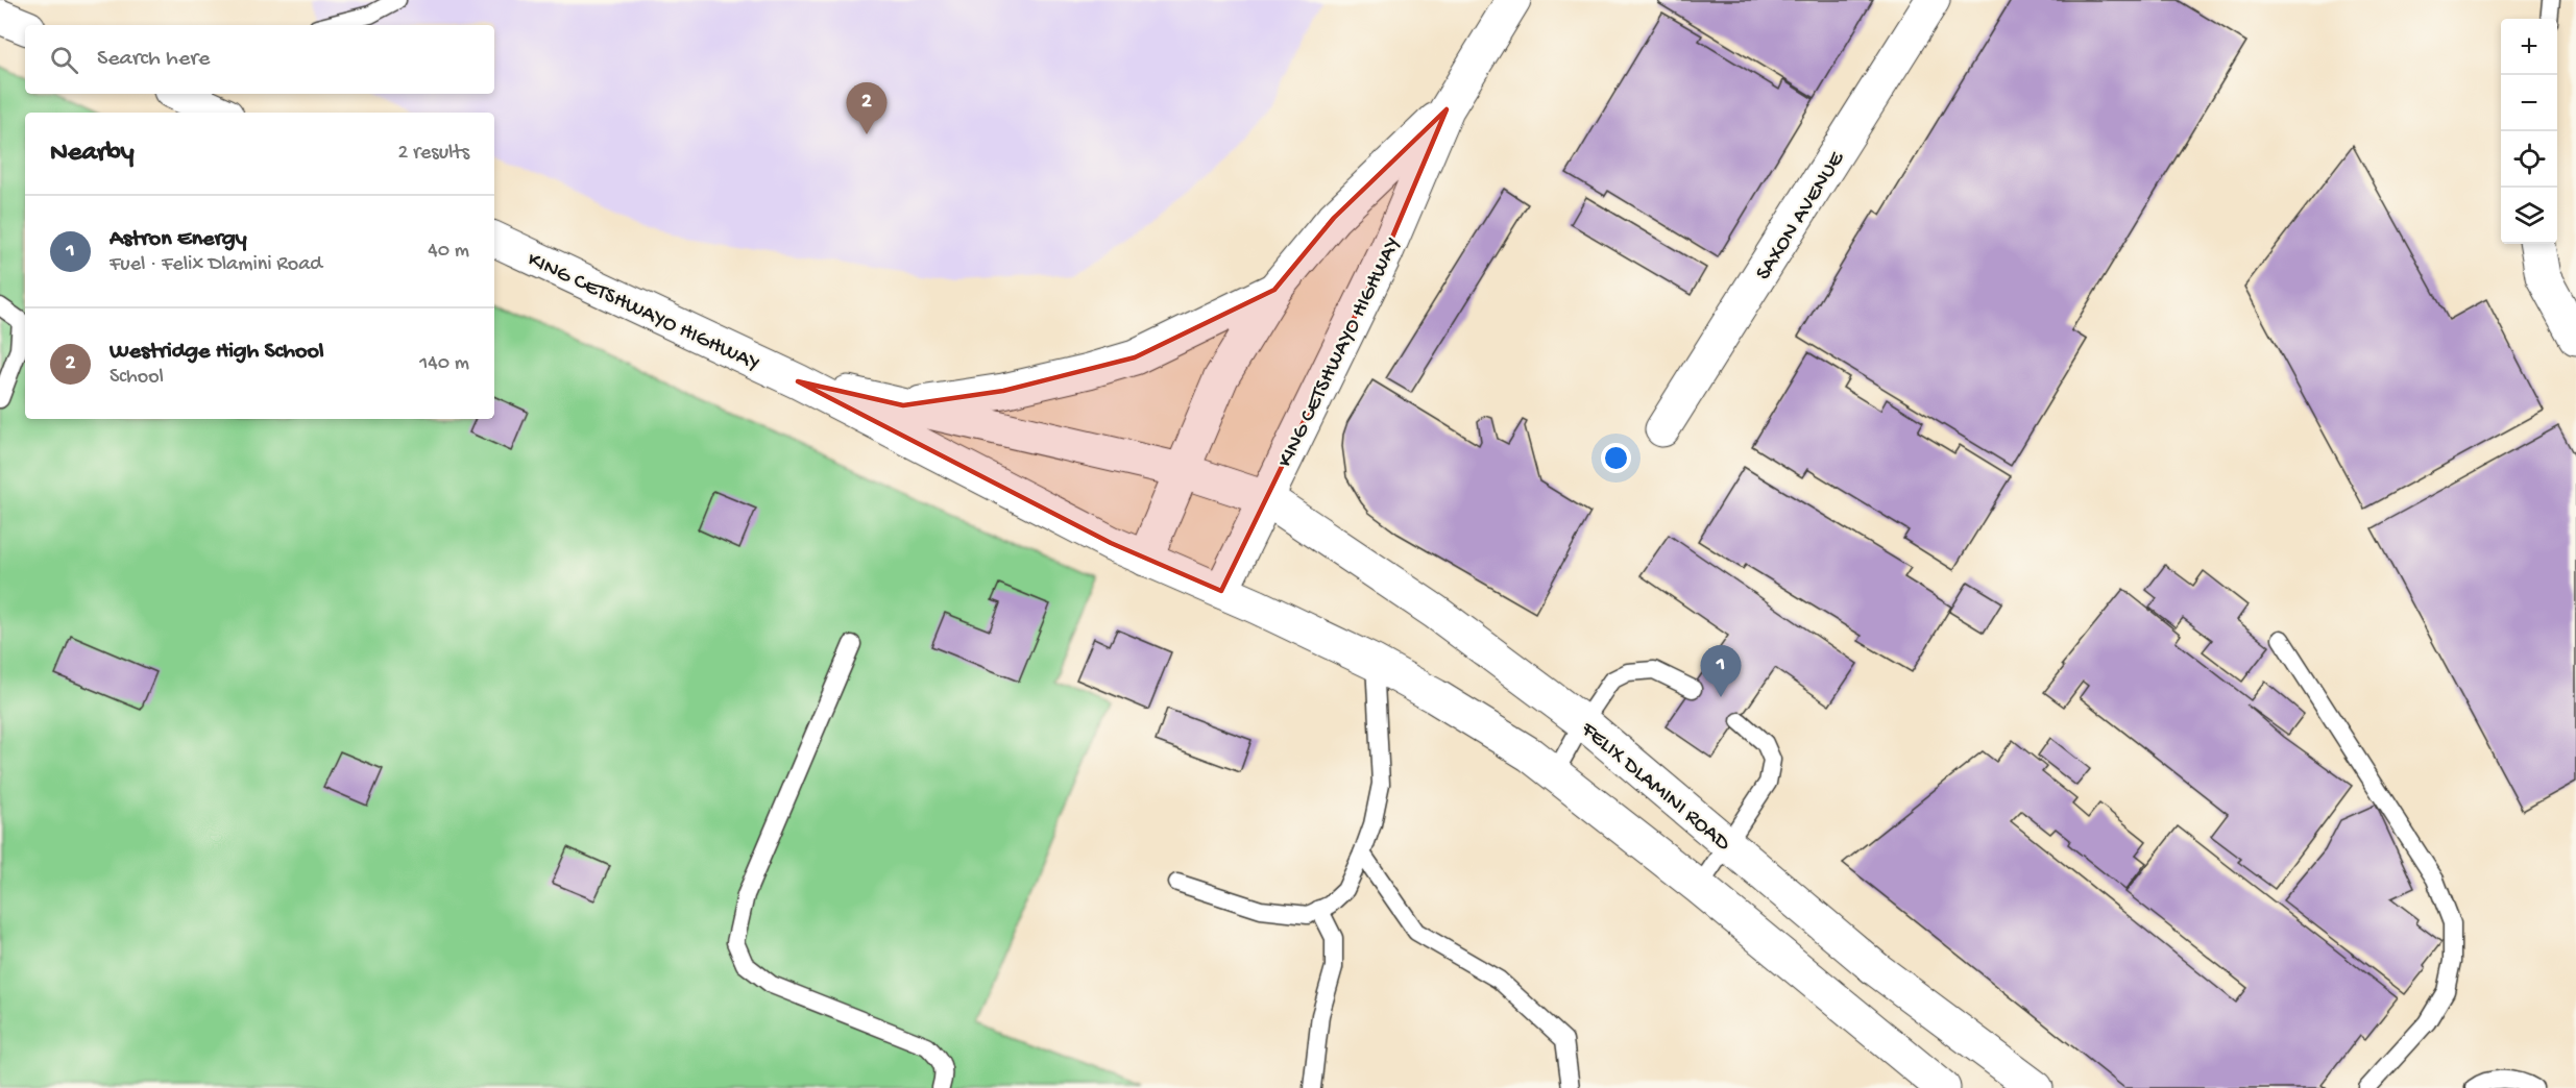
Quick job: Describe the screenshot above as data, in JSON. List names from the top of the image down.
{
  "streets": {
    "main road": ["SAXON AVENUE", "KING CETSHWAYO HIGHWAY", "FELIX DLAMINI ROAD"]
  },
  "crossings": [
    ["KING CETSHWAYO HIGHWAY", "FELIX DLAMINI ROAD"]
  ],
  "page": {
    "map_buttons": ["+", "−"],
    "search": "Search here",
    "pins": ["2", "1"],
    "heading": ["Nearby", "2 results"],
    "list": [
      {
        "mark": "1",
        "name": "Astron Energy",
        "note": "Fuel · Felix Dlamini Road",
        "value": "40 m"
      },
      {
        "mark": "2",
        "name": "Westridge High School",
        "note": "School",
        "value": "140 m"
      }
    ]
  }
}
